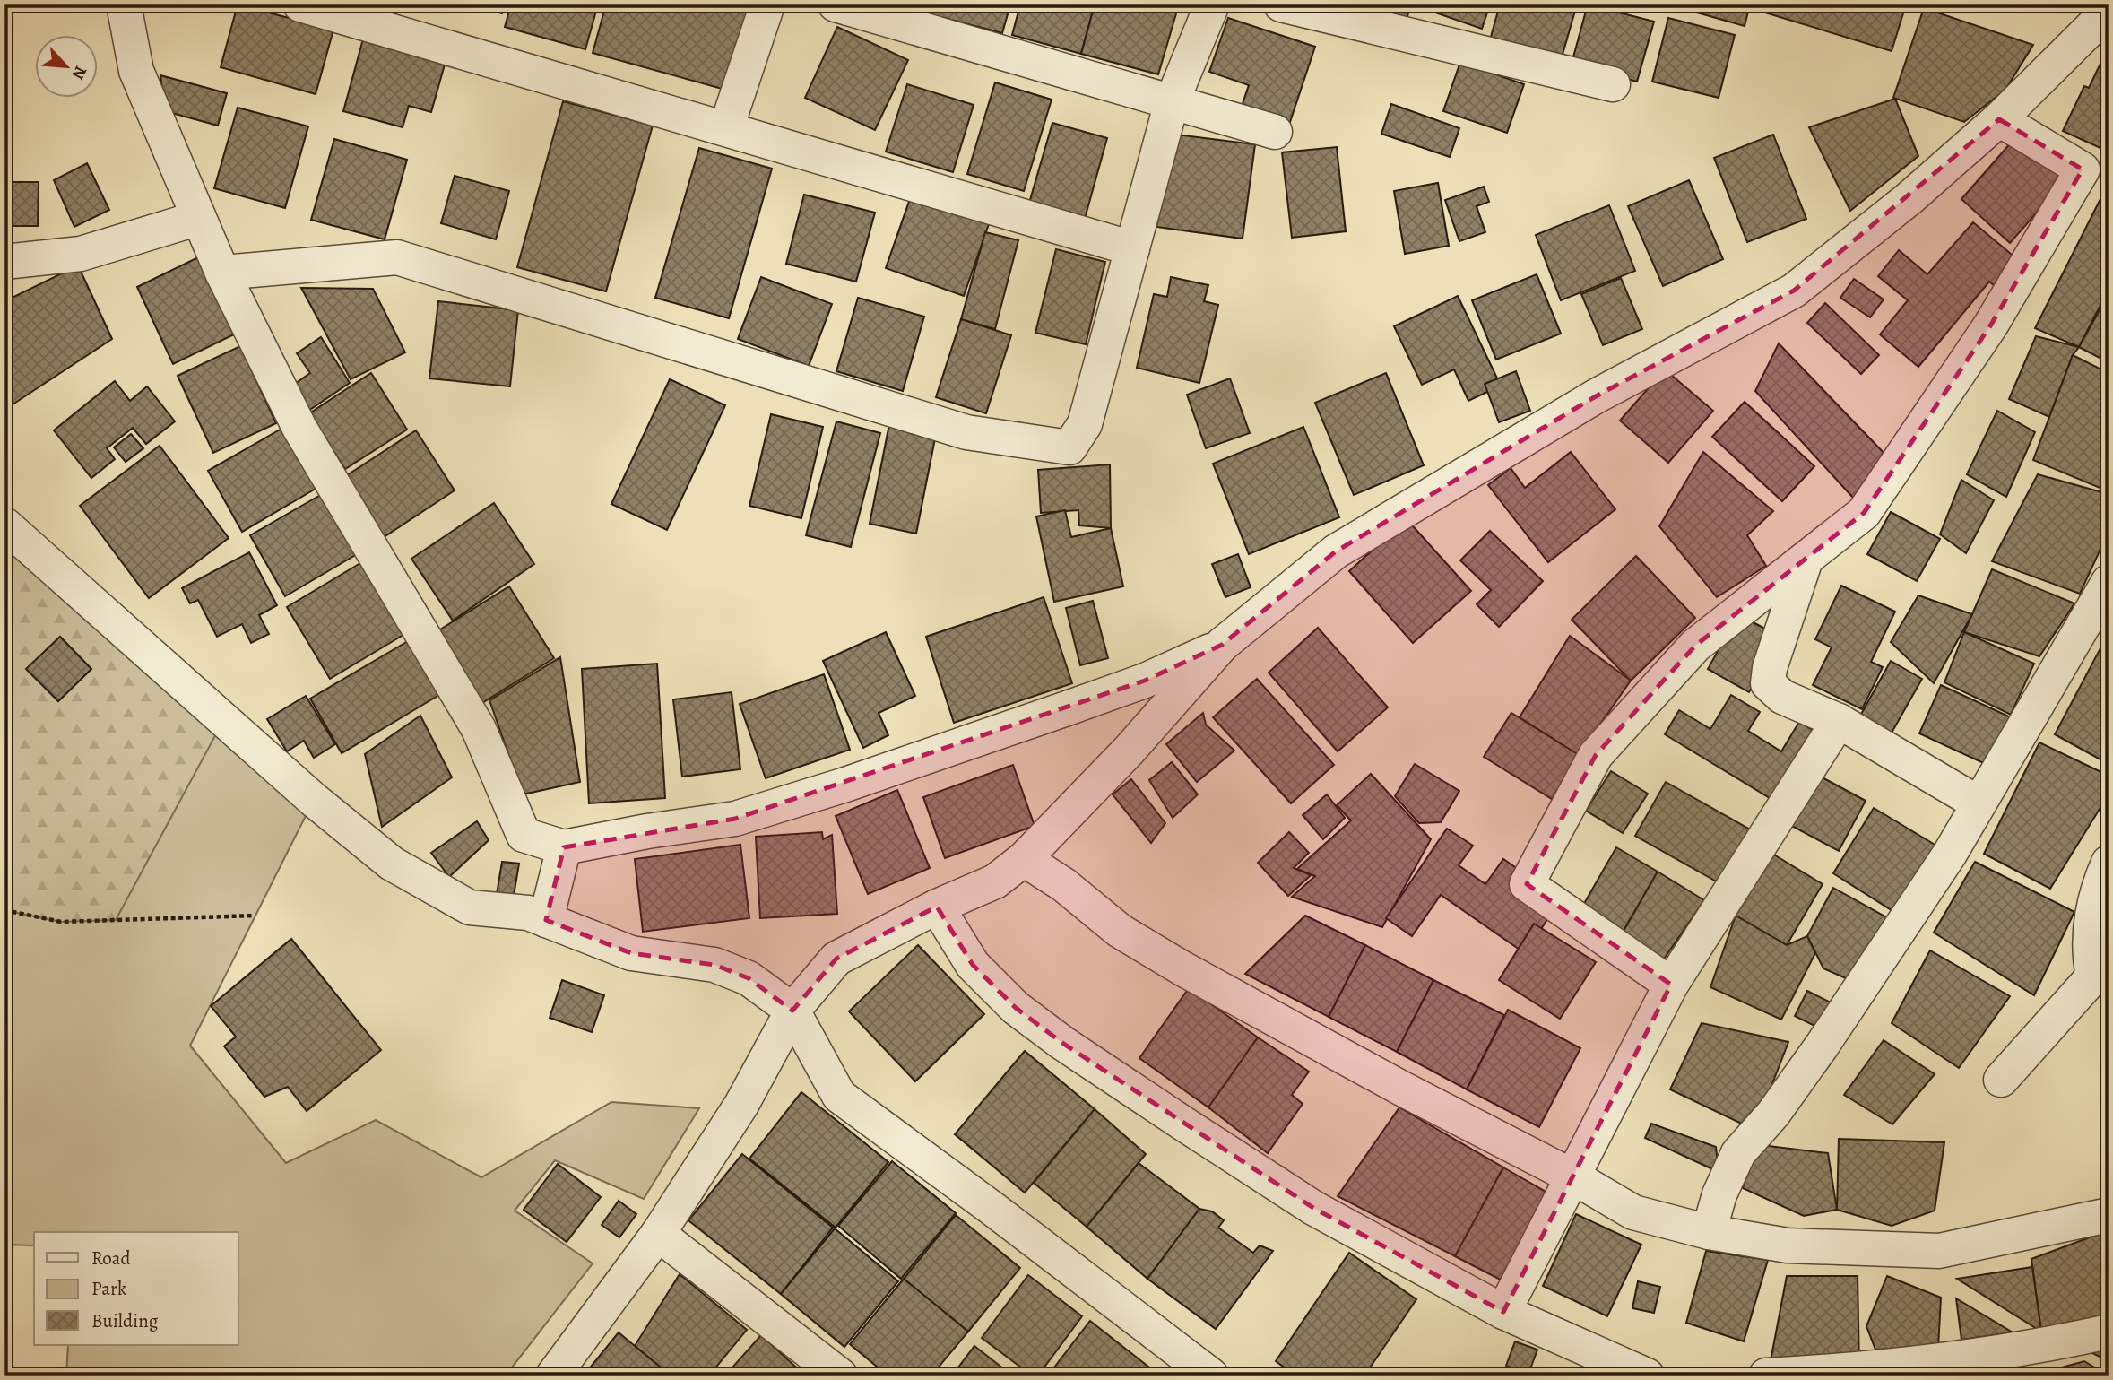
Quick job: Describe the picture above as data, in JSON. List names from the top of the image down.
{
  "legend": ["Road", "Park", "Building"],
  "north": "bottom right"
}
